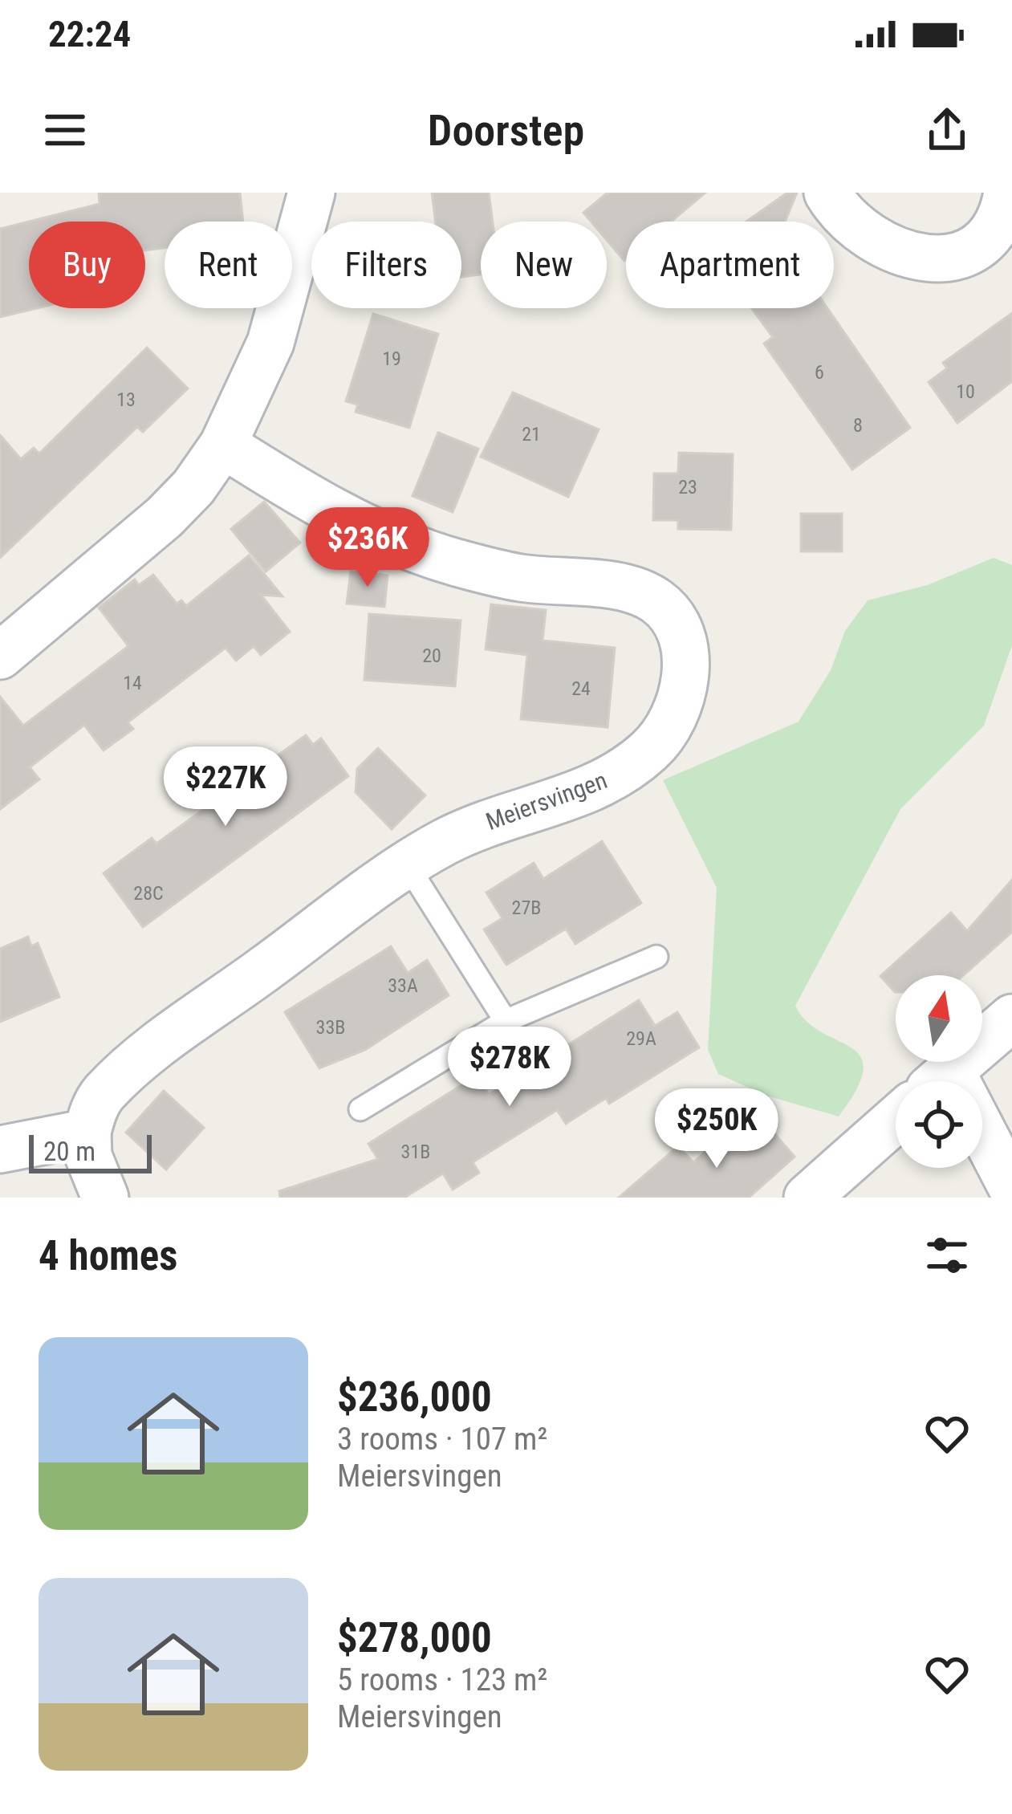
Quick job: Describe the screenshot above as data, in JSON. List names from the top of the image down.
{
  "streets": {
    "street": ["Meiersvingen"]
  },
  "house_numbers": [
    "19",
    "6",
    "10",
    "13",
    "8",
    "21",
    "23",
    "20",
    "14",
    "24",
    "28C",
    "27B",
    "33A",
    "33B",
    "29A",
    "31B"
  ],
  "scale_bar": "20 m",
  "north": "top",
  "page": {
    "status": "22:24",
    "header": "Doorstep",
    "chip": [
      "Buy",
      "Rent",
      "Filters",
      "New",
      "Apartment"
    ],
    "price": [
      "$236K",
      "$227K",
      "$278K",
      "$250K"
    ],
    "scale": "20 m",
    "heading": "4 homes",
    "list": [
      {
        "name": "$236,000",
        "note": "3 rooms · 107 m² · Meiersvingen"
      },
      {
        "name": "$278,000",
        "note": "5 rooms · 123 m² · Meiersvingen"
      }
    ]
  }
}
